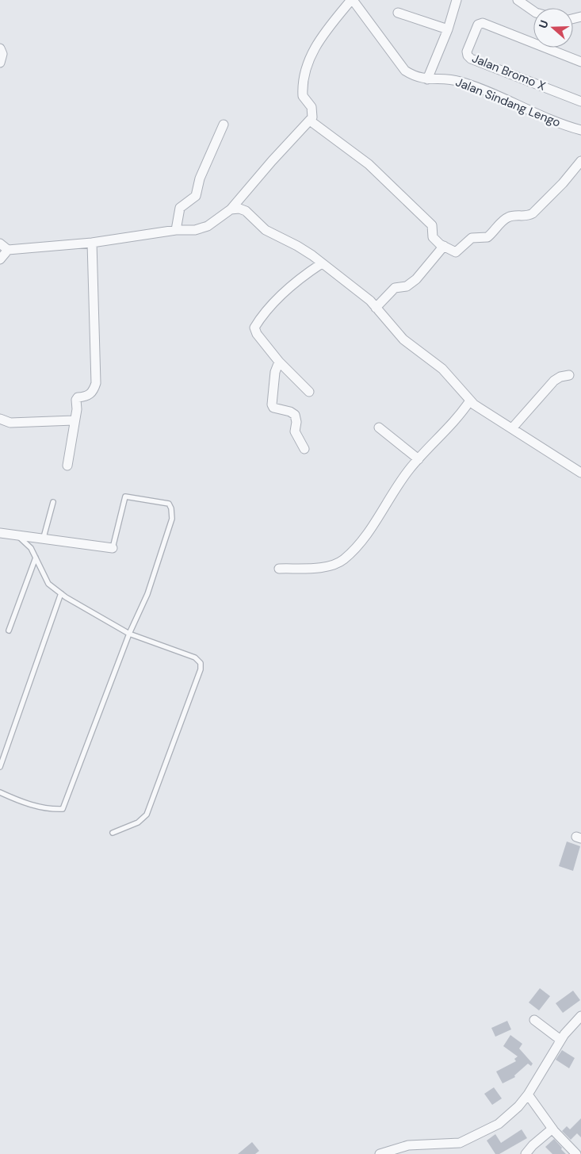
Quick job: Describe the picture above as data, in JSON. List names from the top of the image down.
{
  "streets": {
    "street": ["Jalan Bromo X", "Jalan Sindang Lengo"]
  },
  "north": "left"
}
